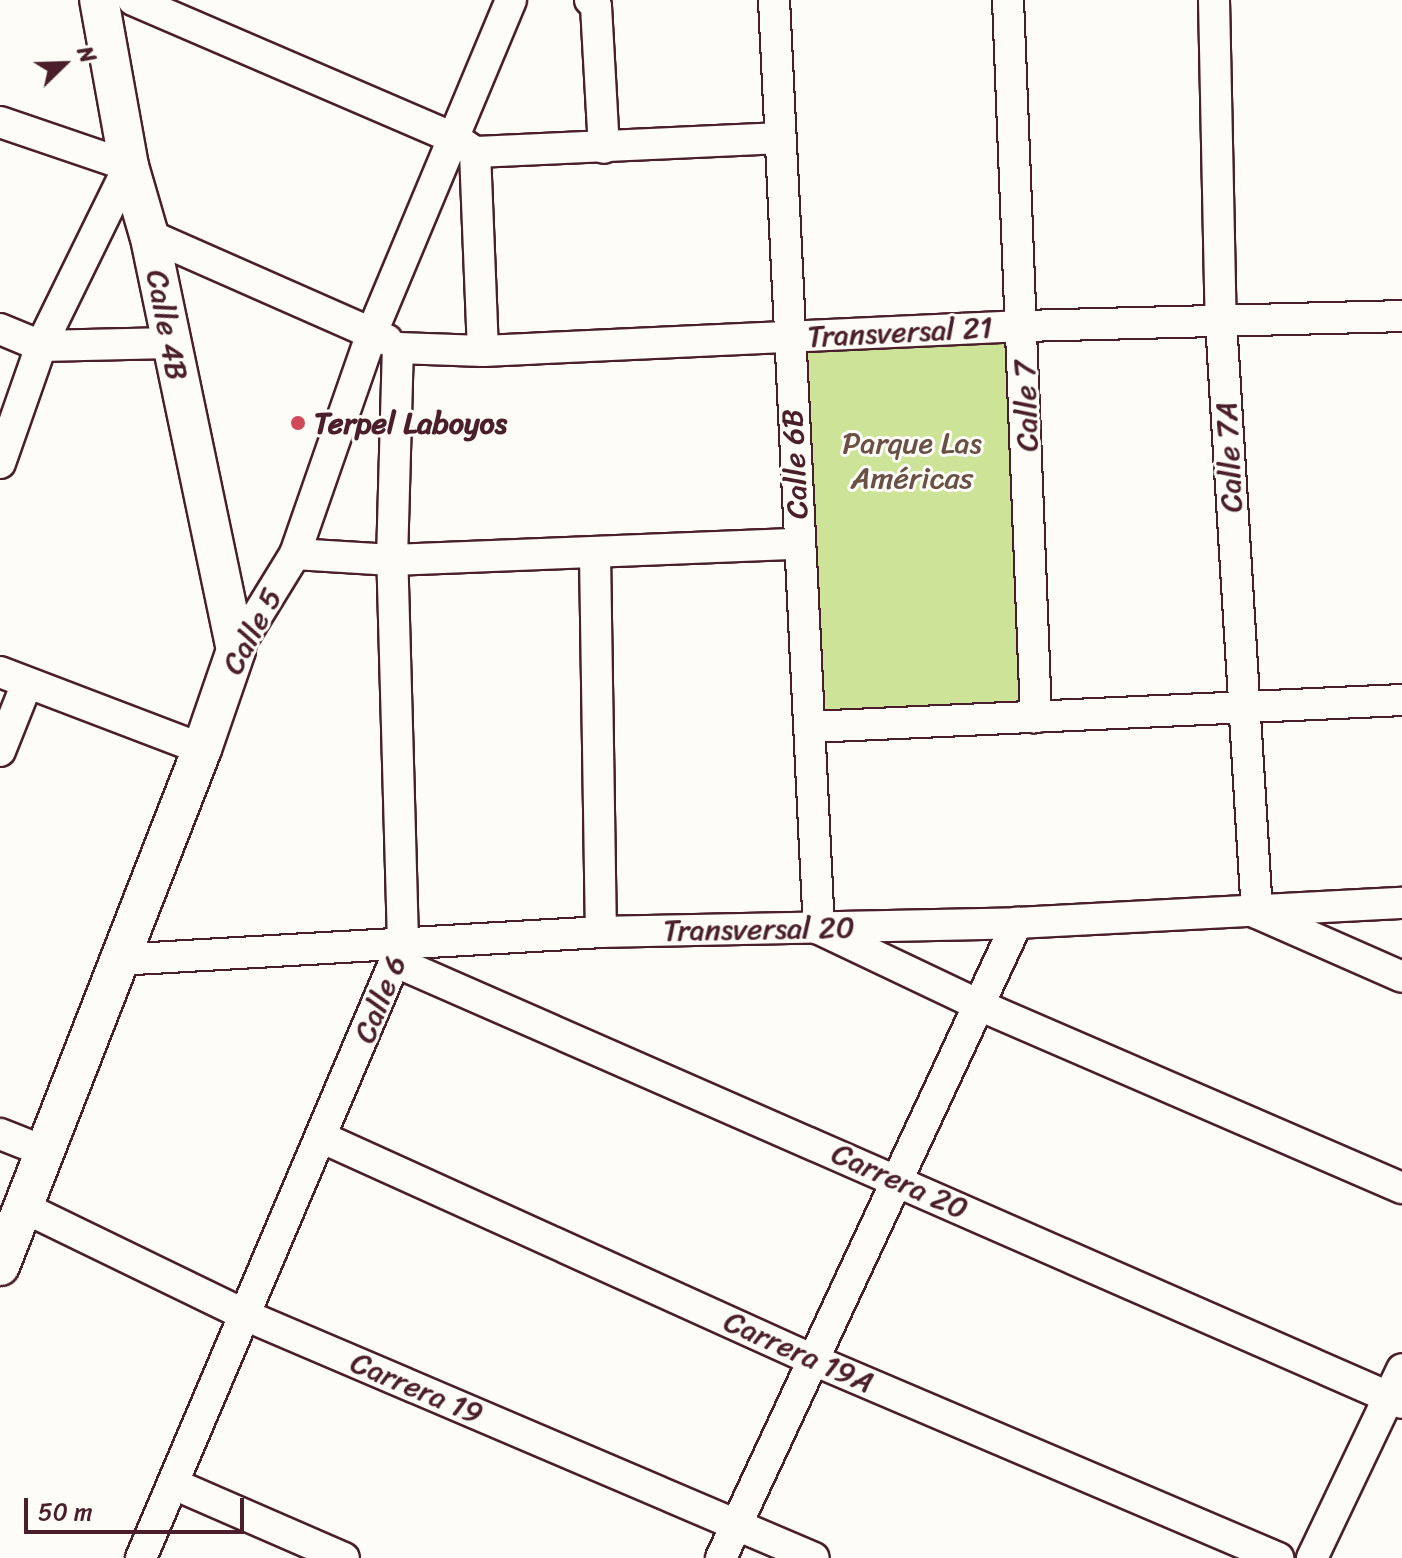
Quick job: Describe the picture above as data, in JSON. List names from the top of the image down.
{
  "streets": {
    "street": [
      "Calle 4B",
      "Transversal 21",
      "Calle 7",
      "Calle 7A",
      "Calle 6B",
      "Calle 5",
      "Transversal 20",
      "Calle 6",
      "Carrera 20",
      "Carrera 19A",
      "Carrera 19"
    ]
  },
  "crossings": [
    ["Calle 4B", "Calle 5"],
    ["Transversal 21", "Calle 7"],
    ["Transversal 21", "Calle 7A"],
    ["Transversal 21", "Calle 6B"],
    ["Transversal 21", "Calle 6"],
    ["Calle 7A", "Transversal 20"],
    ["Calle 6B", "Transversal 20"],
    ["Calle 5", "Transversal 20"],
    ["Calle 5", "Carrera 19"],
    ["Transversal 20", "Calle 6"],
    ["Transversal 20", "Carrera 20"],
    ["Calle 6", "Carrera 20"],
    ["Calle 6", "Carrera 19A"],
    ["Calle 6", "Carrera 19"]
  ],
  "parks": ["Parque Las Américas"],
  "places": ["Terpel Laboyos"],
  "scale_bar": "50 m",
  "north": "top right"
}
